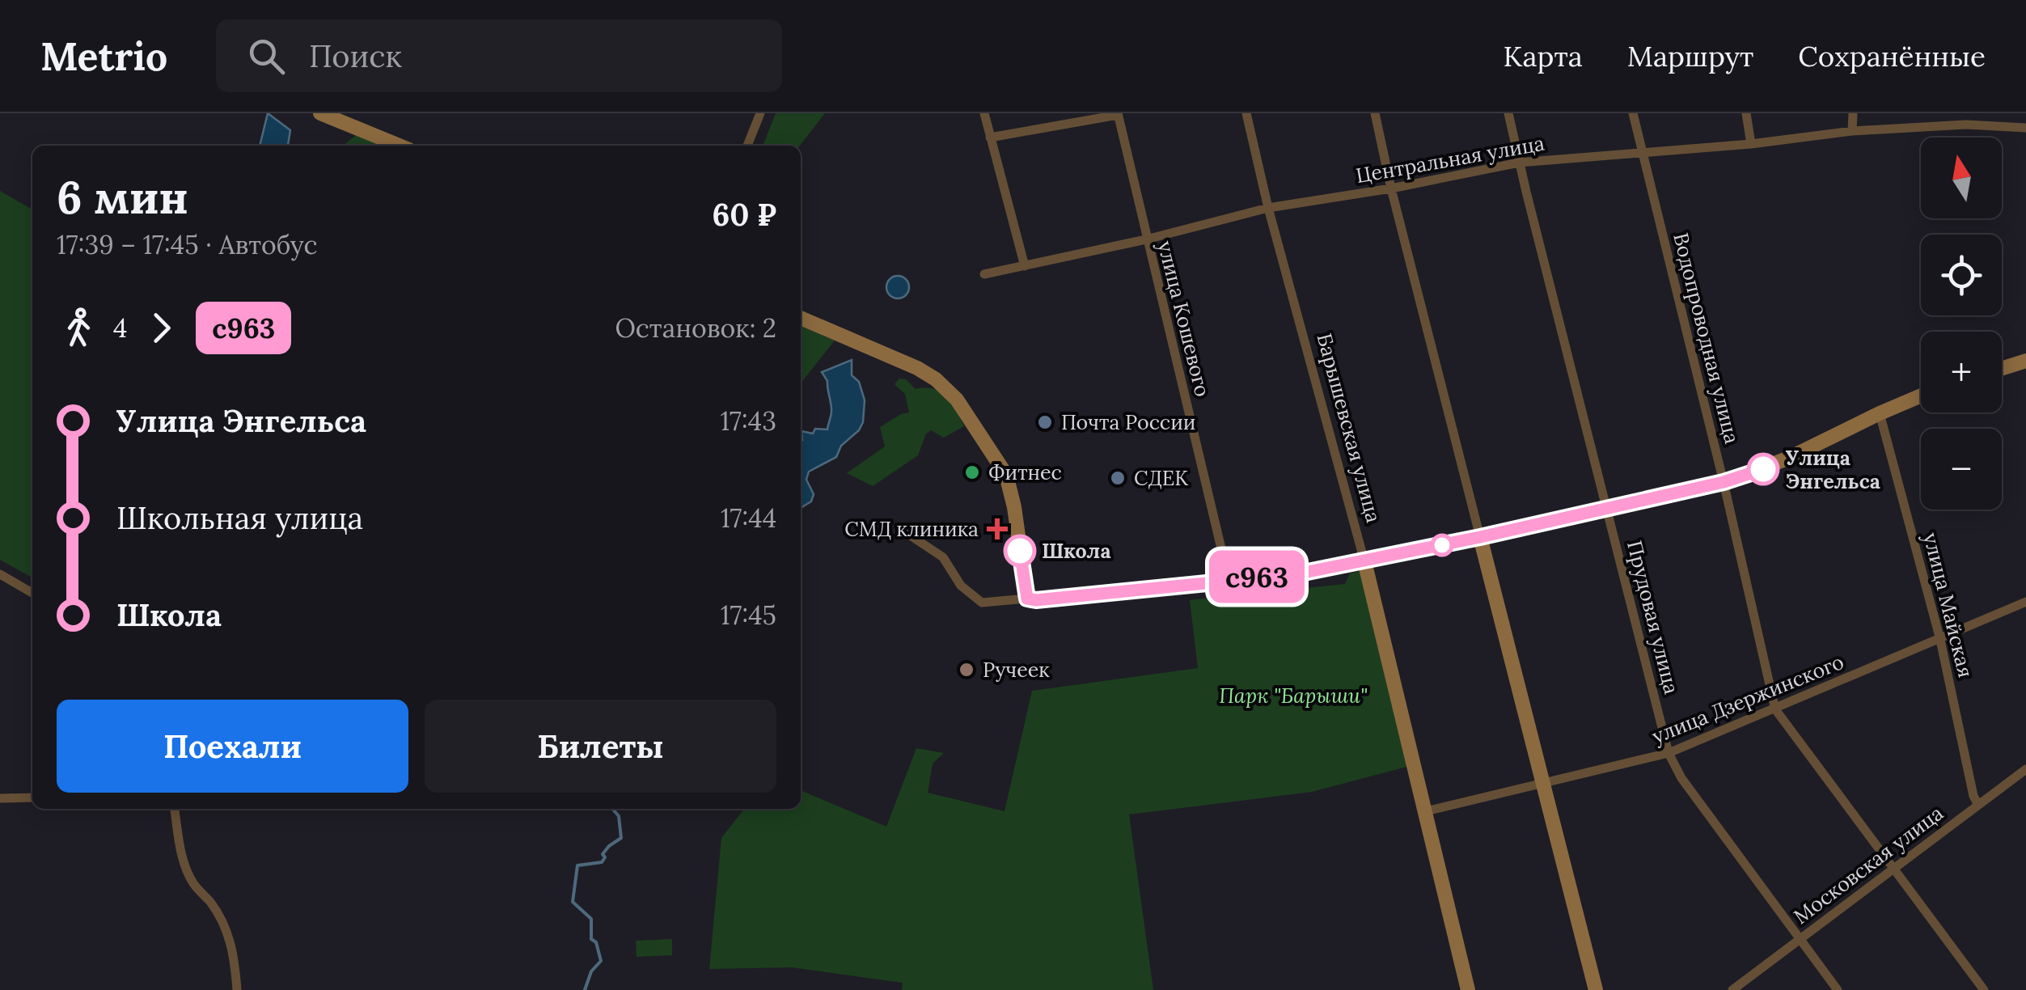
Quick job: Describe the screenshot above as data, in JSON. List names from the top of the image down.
{
  "streets": {
    "street": [
      "Центральная улица",
      "улица Кошевого",
      "Водопроводная улица",
      "Барышевская улица",
      "улица Майская",
      "Прудовая улица",
      "улица Дзержинского",
      "Московская улица"
    ]
  },
  "crossings": [
    ["Центральная улица", "улица Кошевого"],
    ["Центральная улица", "Водопроводная улица"],
    ["Центральная улица", "Барышевская улица"],
    ["Центральная улица", "Прудовая улица"],
    ["Водопроводная улица", "улица Дзержинского"],
    ["Водопроводная улица", "Московская улица"],
    ["Барышевская улица", "улица Дзержинского"],
    ["улица Майская", "улица Дзержинского"],
    ["улица Майская", "Московская улица"],
    ["Прудовая улица", "улица Дзержинского"],
    ["Прудовая улица", "Московская улица"]
  ],
  "parks": ["Парк \"Барыши\""],
  "places": {
    "other": [
      "Почта России",
      "Улица Энгельса",
      "Фитнес",
      "СДЕК",
      "Школа",
      "Ручеек"
    ],
    "health": ["СМД клиника"]
  },
  "lines": ["bus line с963"],
  "north": "top",
  "page": {
    "header": "Metrio",
    "search": "Поиск",
    "nav": ["Карта", "Маршрут", "Сохранённые"],
    "on_map": "с963",
    "map_buttons": ["+", "−"],
    "heading": ["6 мин", "17:39 – 17:45 · Автобус", "60 ₽"],
    "legs": ["4", "с963", "Остановок: 2"],
    "list": [
      {
        "name": "Улица Энгельса",
        "value": "17:43"
      },
      {
        "name": "Школьная улица",
        "value": "17:44"
      },
      {
        "name": "Школа",
        "value": "17:45"
      }
    ],
    "buttons": ["Поехали", "Билеты"]
  }
}
